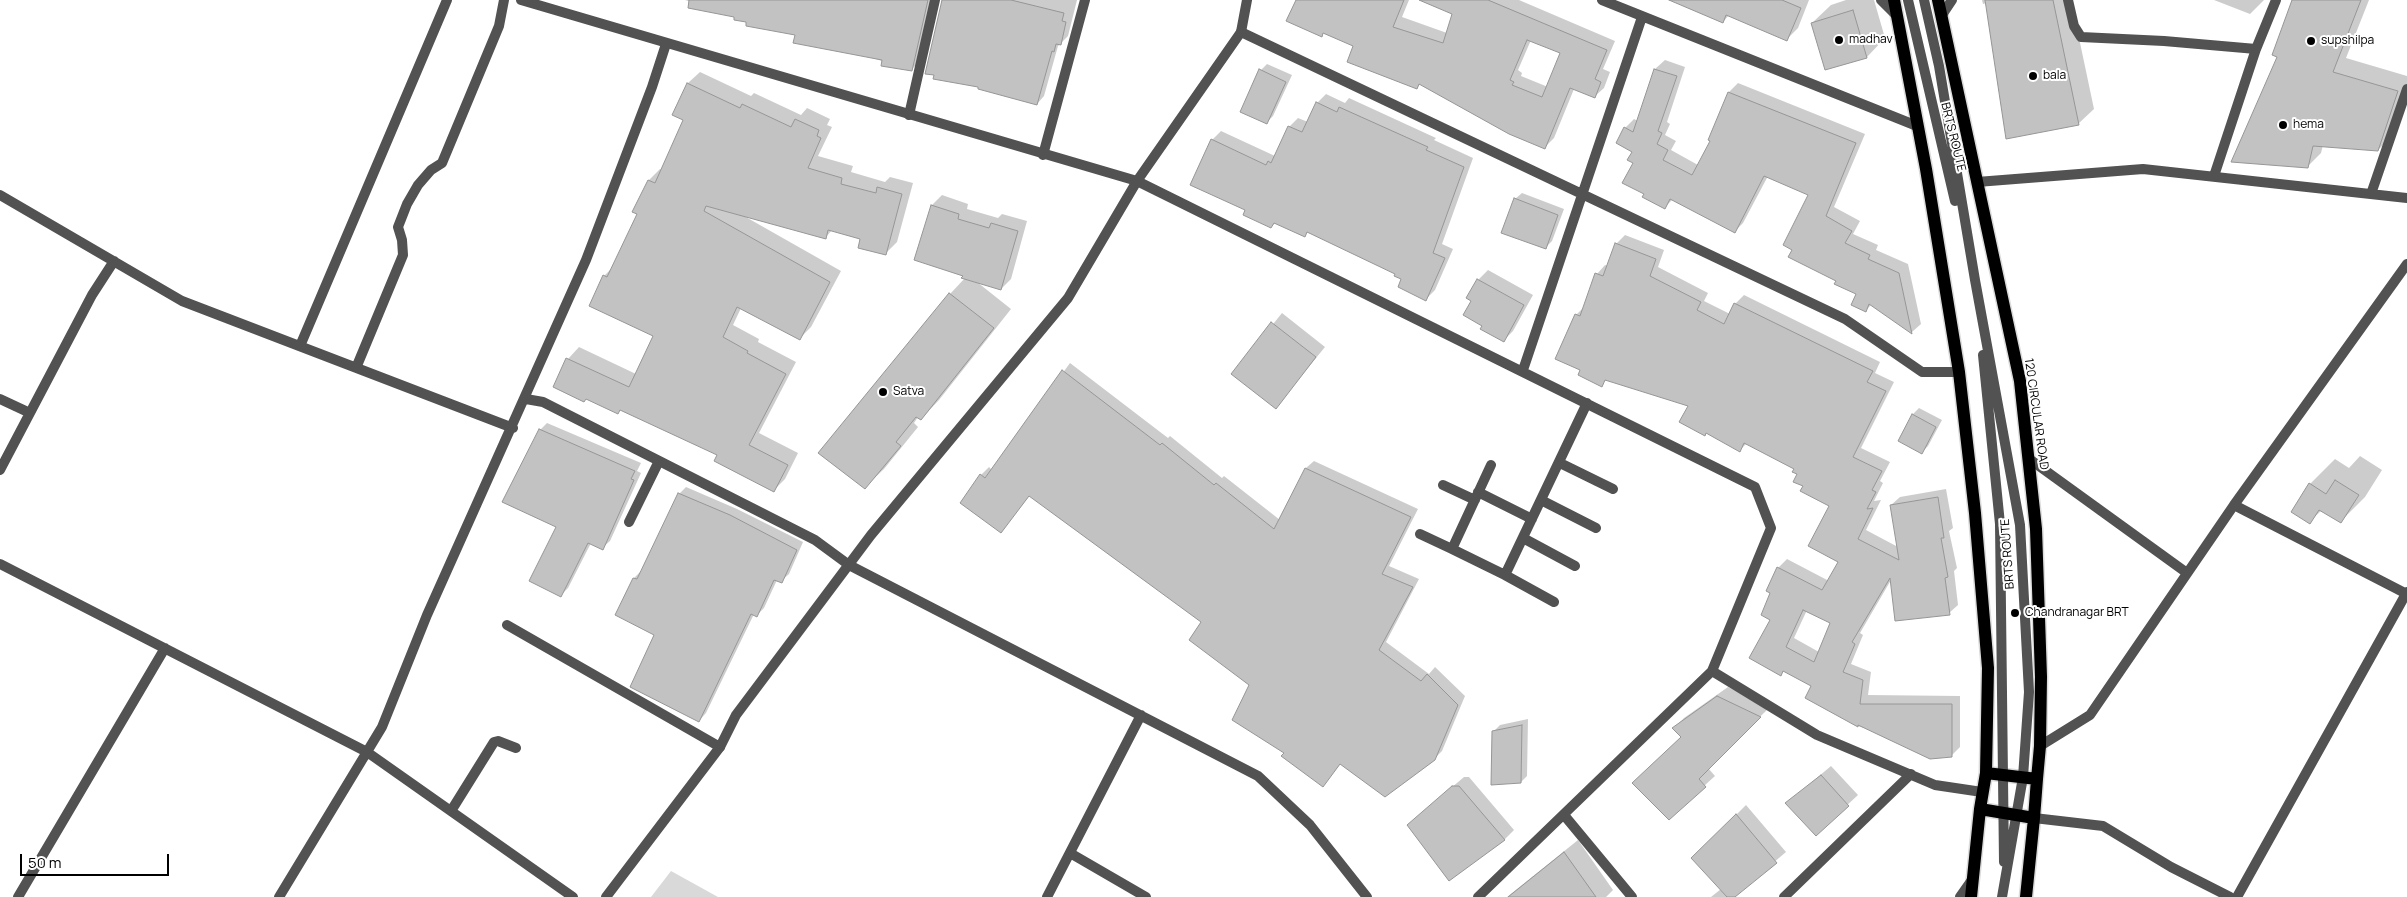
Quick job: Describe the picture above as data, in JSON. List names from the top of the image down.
{
  "streets": {
    "main road": ["120 CIRCULAR ROAD"],
    "street": ["BRTS ROUTE"]
  },
  "places": [
    "madhav",
    "supshilpa",
    "bala",
    "hema",
    "Satva",
    "Chandranagar BRT"
  ],
  "scale_bar": "50 m"
}
